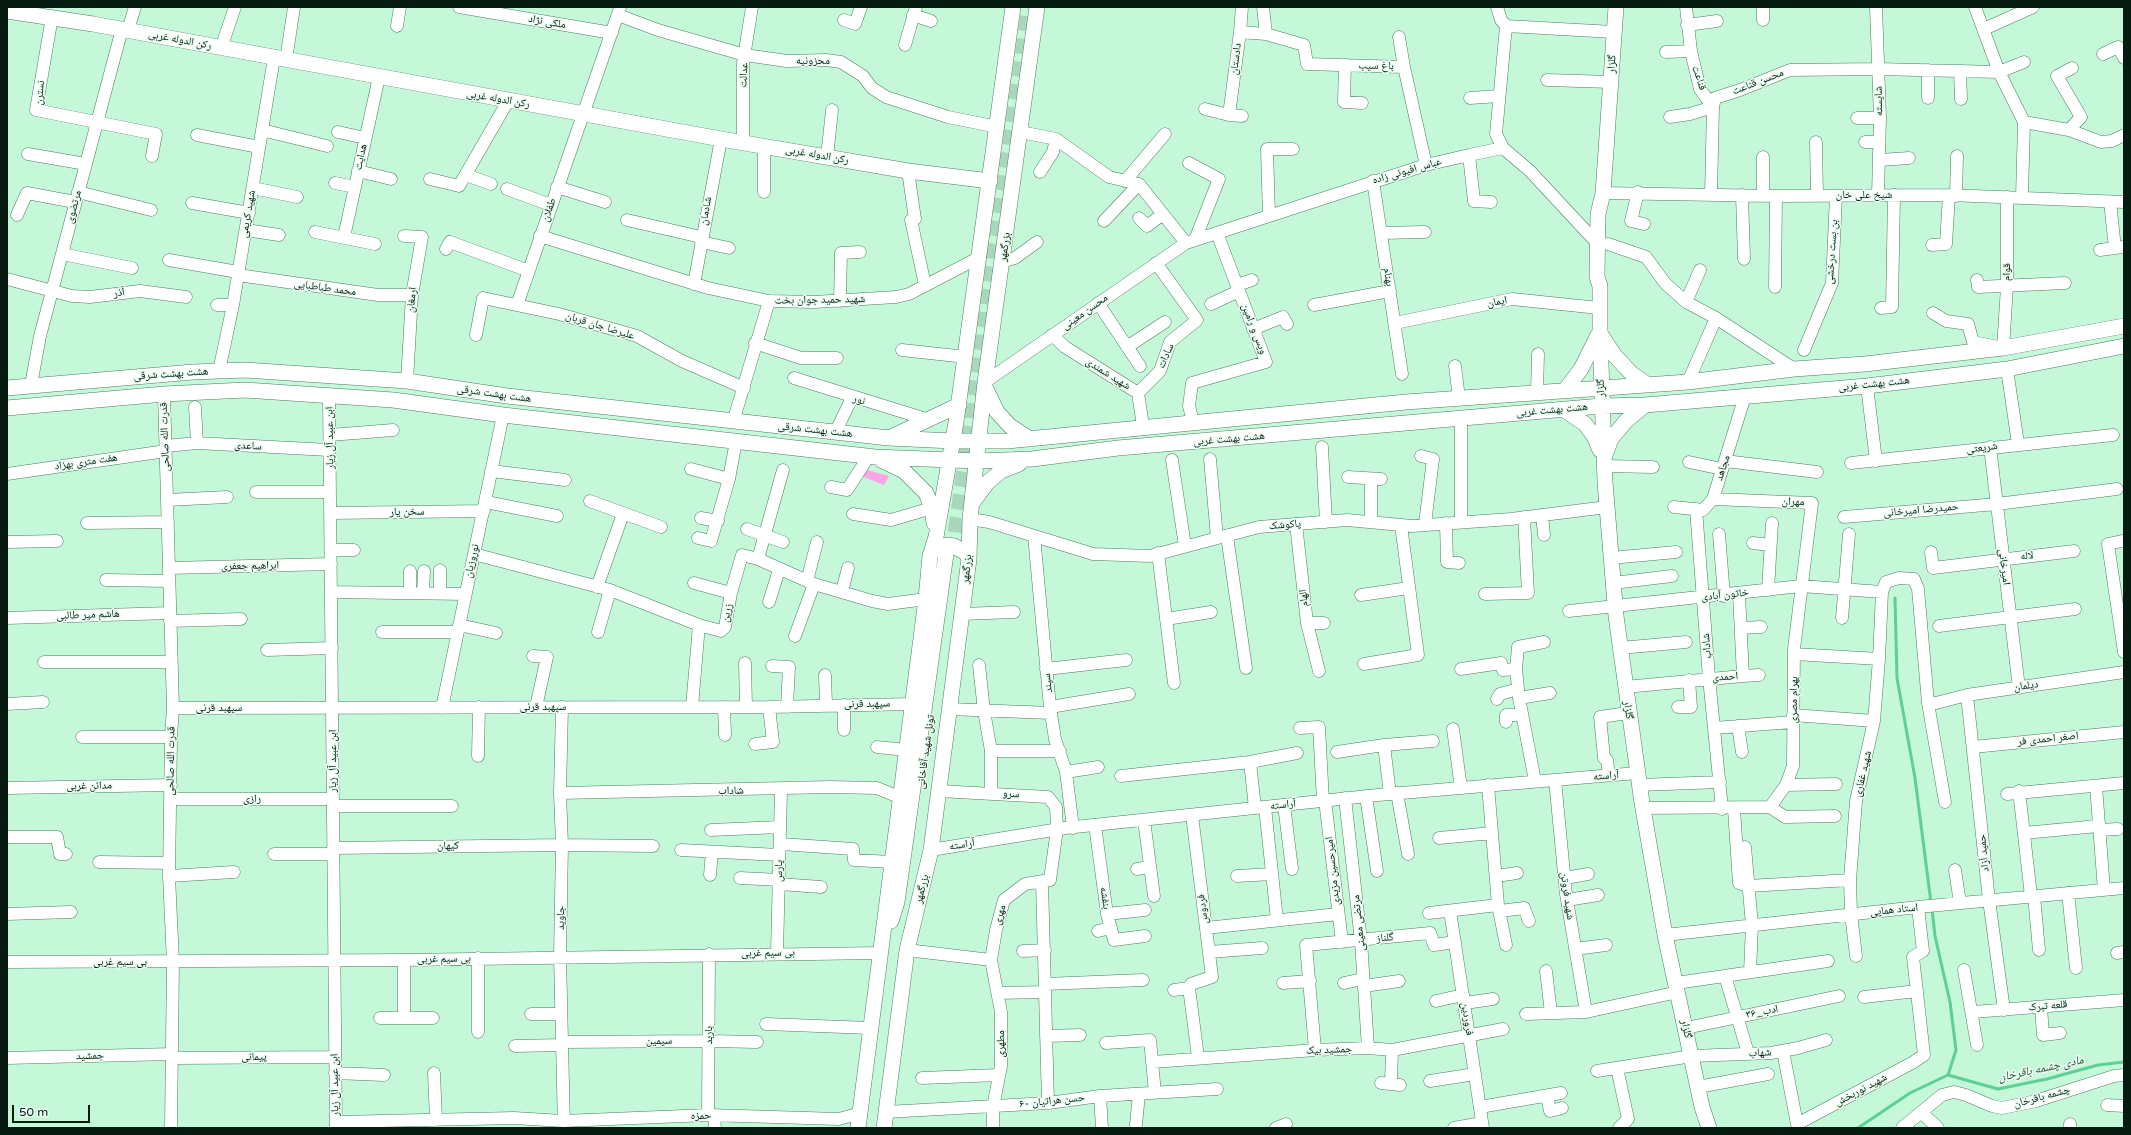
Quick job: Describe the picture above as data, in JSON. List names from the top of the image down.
{
  "streets": {
    "main road": [
      "رکن الدوله غربی",
      "گلزار",
      "بزرگمهر",
      "هشت بهشت شرقی",
      "هشت بهشت غربی",
      "تونل شهید آقاخانی"
    ],
    "street": [
      "ملکی نژاد",
      "دادستان",
      "محزونیه",
      "باغ سیب",
      "عدالت",
      "قناعت",
      "محسن قناعت",
      "نسترن",
      "شایسته",
      "هدایت",
      "عباس افیونی زاده",
      "شیخ علی خان",
      "مرتضوی",
      "طفلان",
      "شادمان",
      "شهید کریمی",
      "بن بست درخشی",
      "قوام",
      "بهنام",
      "محمد طباطبایی",
      "آذر",
      "ارمغان",
      "شهید حمید جوان بخت",
      "ایمان",
      "محسن معینی",
      "علیرضا جان قربان",
      "ویس و رامین",
      "سادات",
      "شهید شمندی",
      "نور",
      "قدرت الله صالحی",
      "ابن عبید آل زیار",
      "ساعدی",
      "شریعتی",
      "هفت متری بهزاد",
      "مجاهد",
      "مهران",
      "حمیدرضا امیرخانی",
      "سخن یار",
      "پاکوشک",
      "لاله",
      "نوروزیان",
      "ابراهیم جعفری",
      "امیرخانی",
      "خاتون آبادی",
      "الهام",
      "زرین",
      "هاشم میر طالبی",
      "شاداب",
      "احمدی",
      "سپند",
      "دیلمان",
      "بهرام مصری",
      "سپهبد قرنی",
      "اصغر احمدی فر",
      "شهید غفاری",
      "آراسته",
      "مدائن غربی",
      "سرو",
      "رازی",
      "کیهان",
      "حمید آزاد",
      "پارس",
      "امیرحسین مزیدی",
      "شهید فروتن",
      "بنفشه",
      "فردوس",
      "استاد همایی",
      "مهری",
      "جاوید",
      "مرتضی معینی",
      "گلناز",
      "بی سیم غربی",
      "قلعه تبرک",
      "۳۶_ادب",
      "فروردین",
      "باربد",
      "سیمین",
      "مطهری",
      "جمشید بیک",
      "شهاب",
      "جمشید",
      "پیمانی",
      "شهید نوربخش",
      "چشمه باقرخان",
      "حسن هراتیان ۶۰",
      "حمزه"
    ]
  },
  "crossings": [
    ["ملکی نژاد", "طفلان"],
    ["رکن الدوله غربی", "عدالت"],
    ["رکن الدوله غربی", "نسترن"],
    ["رکن الدوله غربی", "هدایت"],
    ["رکن الدوله غربی", "مرتضوی"],
    ["رکن الدوله غربی", "طفلان"],
    ["رکن الدوله غربی", "شادمان"],
    ["رکن الدوله غربی", "شهید کریمی"],
    ["رکن الدوله غربی", "بزرگمهر"],
    ["دادستان", "باغ سیب"],
    ["محزونیه", "عدالت"],
    ["محزونیه", "طفلان"],
    ["محزونیه", "بزرگمهر"],
    ["گلزار", "شیخ علی خان"],
    ["گلزار", "ایمان"],
    ["گلزار", "هشت بهشت غربی"],
    ["گلزار", "پاکوشک"],
    ["گلزار", "خاتون آبادی"],
    ["گلزار", "احمدی"],
    ["گلزار", "آراسته"],
    ["گلزار", "استاد همایی"],
    ["گلزار", "۳۶_ادب"],
    ["گلزار", "شهاب"],
    ["باغ سیب", "عباس افیونی زاده"],
    ["قناعت", "محسن قناعت"],
    ["محسن قناعت", "شایسته"],
    ["نسترن", "مرتضوی"],
    ["شایسته", "شیخ علی خان"],
    ["عباس افیونی زاده", "بهنام"],
    ["عباس افیونی زاده", "محسن معینی"],
    ["عباس افیونی زاده", "ویس و رامین"],
    ["شیخ علی خان", "بن بست درخشی"],
    ["شیخ علی خان", "قوام"],
    ["مرتضوی", "آذر"],
    ["مرتضوی", "هشت بهشت شرقی"],
    ["طفلان", "شهید حمید جوان بخت"],
    ["طفلان", "علیرضا جان قربان"],
    ["شادمان", "شهید حمید جوان بخت"],
    ["شهید کریمی", "محمد طباطبایی"],
    ["شهید کریمی", "هشت بهشت شرقی"],
    ["بزرگمهر", "شهید حمید جوان بخت"],
    ["بزرگمهر", "محسن معینی"],
    ["بزرگمهر", "هشت بهشت شرقی"],
    ["بزرگمهر", "هشت بهشت غربی"],
    ["بزرگمهر", "پاکوشک"],
    ["بزرگمهر", "زرین"],
    ["بزرگمهر", "شاداب"],
    ["بزرگمهر", "سپهبد قرنی"],
    ["بزرگمهر", "تونل شهید آقاخانی"],
    ["بزرگمهر", "آراسته"],
    ["بزرگمهر", "سرو"],
    ["بزرگمهر", "بی سیم غربی"],
    ["بزرگمهر", "حسن هراتیان ۶۰"],
    ["بزرگمهر", "حمزه"],
    ["قوام", "هشت بهشت غربی"],
    ["بهنام", "ایمان"],
    ["محمد طباطبایی", "ارمغان"],
    ["ارمغان", "هشت بهشت شرقی"],
    ["محسن معینی", "سادات"],
    ["محسن معینی", "شهید شمندی"],
    ["ویس و رامین", "هشت بهشت غربی"],
    ["سادات", "شهید شمندی"],
    ["هشت بهشت شرقی", "هشت بهشت غربی"],
    ["هشت بهشت شرقی", "قدرت الله صالحی"],
    ["هشت بهشت شرقی", "ابن عبید آل زیار"],
    ["هشت بهشت شرقی", "نوروزیان"],
    ["شهید شمندی", "هشت بهشت غربی"],
    ["هشت بهشت غربی", "مجاهد"],
    ["قدرت الله صالحی", "ساعدی"],
    ["قدرت الله صالحی", "هفت متری بهزاد"],
    ["قدرت الله صالحی", "ابراهیم جعفری"],
    ["قدرت الله صالحی", "هاشم میر طالبی"],
    ["قدرت الله صالحی", "سپهبد قرنی"],
    ["قدرت الله صالحی", "مدائن غربی"],
    ["قدرت الله صالحی", "رازی"],
    ["قدرت الله صالحی", "بی سیم غربی"],
    ["قدرت الله صالحی", "جمشید"],
    ["قدرت الله صالحی", "پیمانی"],
    ["ابن عبید آل زیار", "ساعدی"],
    ["ابن عبید آل زیار", "سخن یار"],
    ["ابن عبید آل زیار", "ابراهیم جعفری"],
    ["ابن عبید آل زیار", "سپهبد قرنی"],
    ["ابن عبید آل زیار", "رازی"],
    ["ابن عبید آل زیار", "کیهان"],
    ["ابن عبید آل زیار", "بی سیم غربی"],
    ["ابن عبید آل زیار", "پیمانی"],
    ["ابن عبید آل زیار", "حمزه"],
    ["ساعدی", "هفت متری بهزاد"],
    ["شریعتی", "امیرخانی"],
    ["مجاهد", "مهران"],
    ["مهران", "خاتون آبادی"],
    ["مهران", "بهرام مصری"],
    ["حمیدرضا امیرخانی", "امیرخانی"],
    ["سخن یار", "نوروزیان"],
    ["پاکوشک", "الهام"],
    ["پاکوشک", "سپند"],
    ["لاله", "امیرخانی"],
    ["نوروزیان", "زرین"],
    ["نوروزیان", "سپهبد قرنی"],
    ["امیرخانی", "دیلمان"],
    ["خاتون آبادی", "شاداب"],
    ["خاتون آبادی", "احمدی"],
    ["خاتون آبادی", "بهرام مصری"],
    ["خاتون آبادی", "شهید غفاری"],
    ["شاداب", "احمدی"],
    ["شاداب", "پارس"],
    ["شاداب", "جاوید"],
    ["سپند", "آراسته"],
    ["دیلمان", "حمید آزاد"],
    ["سپهبد قرنی", "جاوید"],
    ["اصغر احمدی فر", "حمید آزاد"],
    ["شهید غفاری", "استاد همایی"],
    ["آراسته", "سرو"],
    ["آراسته", "امیرحسین مزیدی"],
    ["آراسته", "شهید فروتن"],
    ["آراسته", "بنفشه"],
    ["آراسته", "فردوس"],
    ["آراسته", "مرتضی معینی"],
    ["کیهان", "جاوید"],
    ["حمید آزاد", "استاد همایی"],
    ["حمید آزاد", "قلعه تبرک"],
    ["پارس", "بی سیم غربی"],
    ["امیرحسین مزیدی", "گلناز"],
    ["مهری", "مطهری"],
    ["جاوید", "بی سیم غربی"],
    ["جاوید", "سیمین"],
    ["جاوید", "حمزه"],
    ["مرتضی معینی", "گلناز"],
    ["مرتضی معینی", "جمشید بیک"],
    ["گلناز", "فروردین"],
    ["بی سیم غربی", "باربد"],
    ["فروردین", "جمشید بیک"],
    ["باربد", "سیمین"],
    ["باربد", "حمزه"],
    ["مطهری", "حسن هراتیان ۶۰"],
    ["شهاب", "شهید نوربخش"],
    ["جمشید", "پیمانی"]
  ],
  "water": ["مادی چشمه باقرخان"],
  "scale_bar": "50 m"
}
